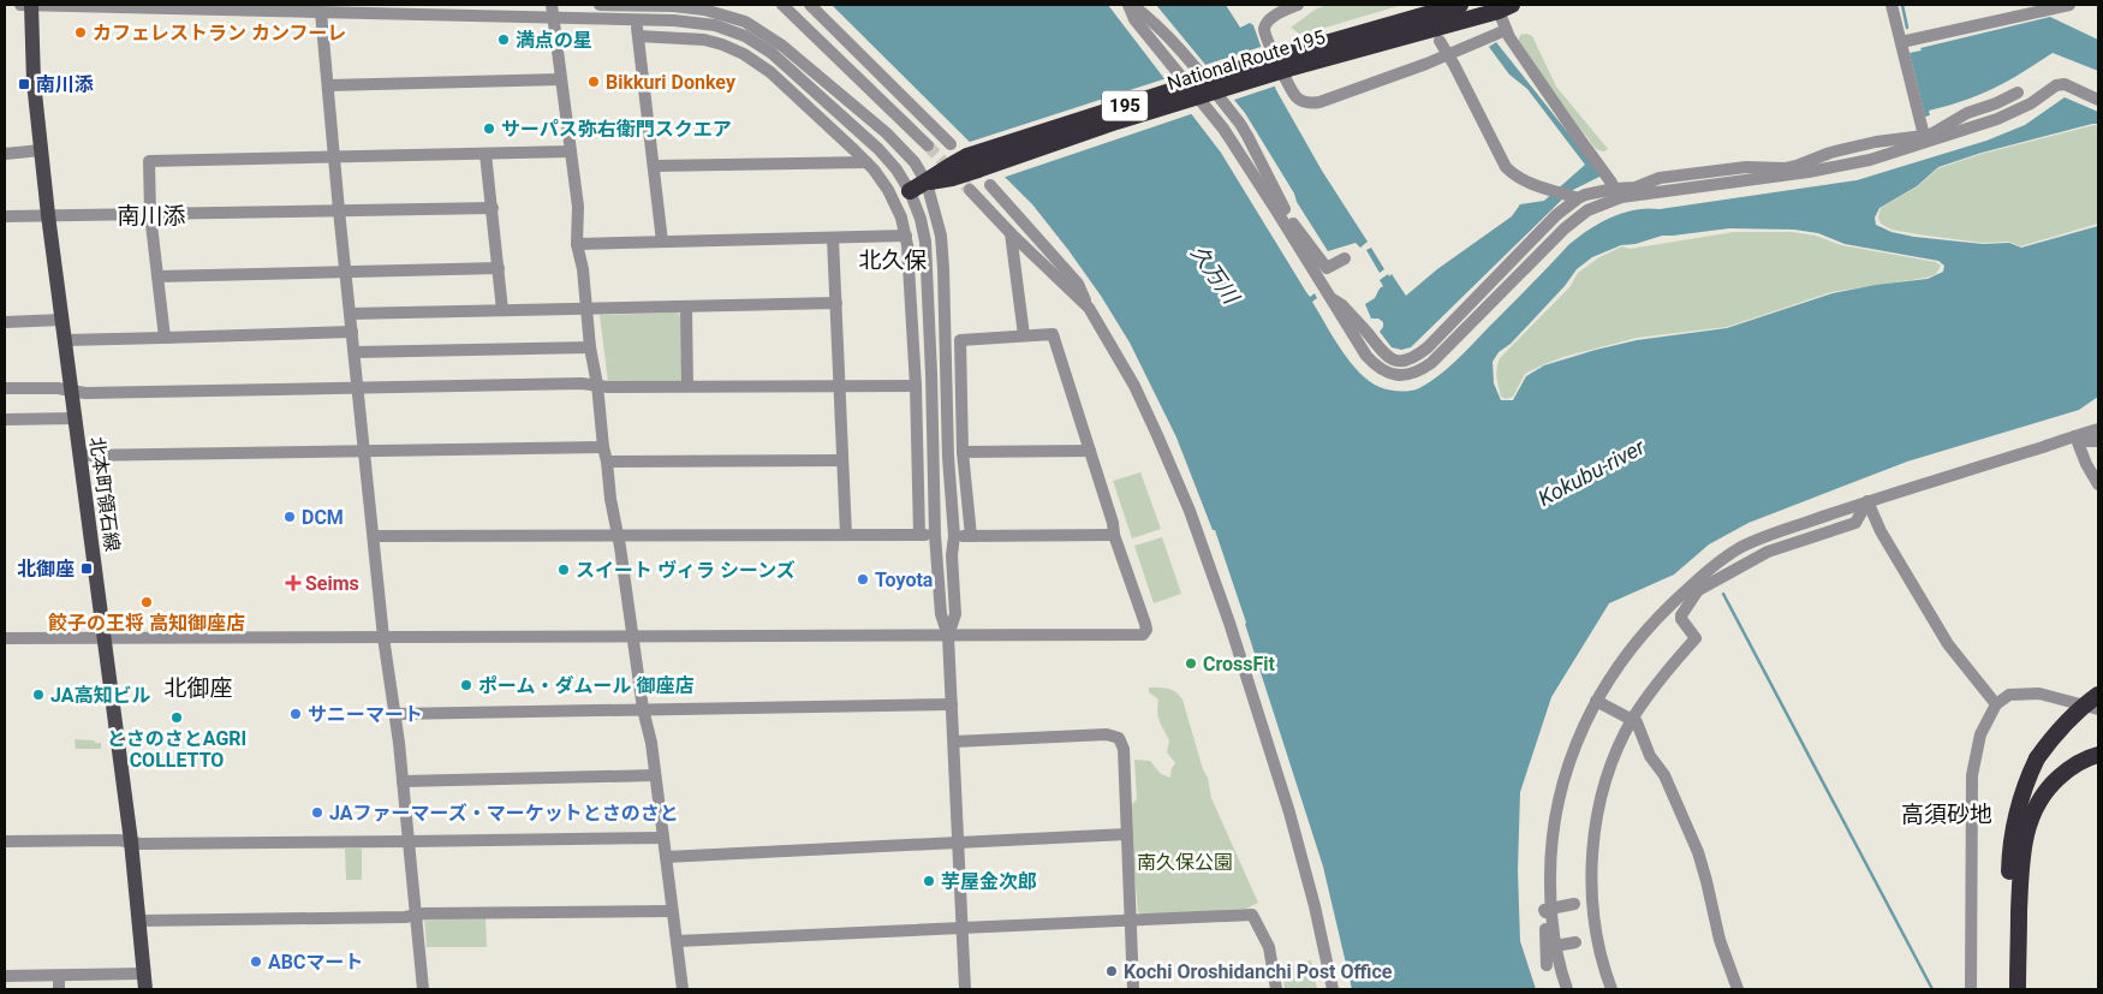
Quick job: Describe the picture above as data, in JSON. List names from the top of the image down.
{
  "streets": {
    "highway": ["National Route 195", "195"],
    "main road": ["北本町領石線"]
  },
  "districts": [
    "南川添",
    "北久保",
    "北御座",
    "高須砂地"
  ],
  "water": ["久万川", "Kokubu-river"],
  "parks": ["南久保公園"],
  "places": {
    "other": [
      "カフェレストラン カンフーレ",
      "満点の星",
      "Bikkuri Donkey",
      "サーパス弥右衛門スクエア",
      "DCM",
      "スイート ヴィラ シーンズ",
      "Toyota",
      "餃子の王将 高知御座店",
      "CrossFit",
      "ポーム・ダムール 御座店",
      "JA高知ビル",
      "サニーマート",
      "とさのさとAGRI COLLETTO",
      "JAファーマーズ・マーケットとさのさと",
      "芋屋金次郎",
      "ABCマート",
      "Kochi Oroshidanchi Post Office"
    ],
    "transit": ["南川添", "北御座"],
    "health": ["Seims"]
  }
}
